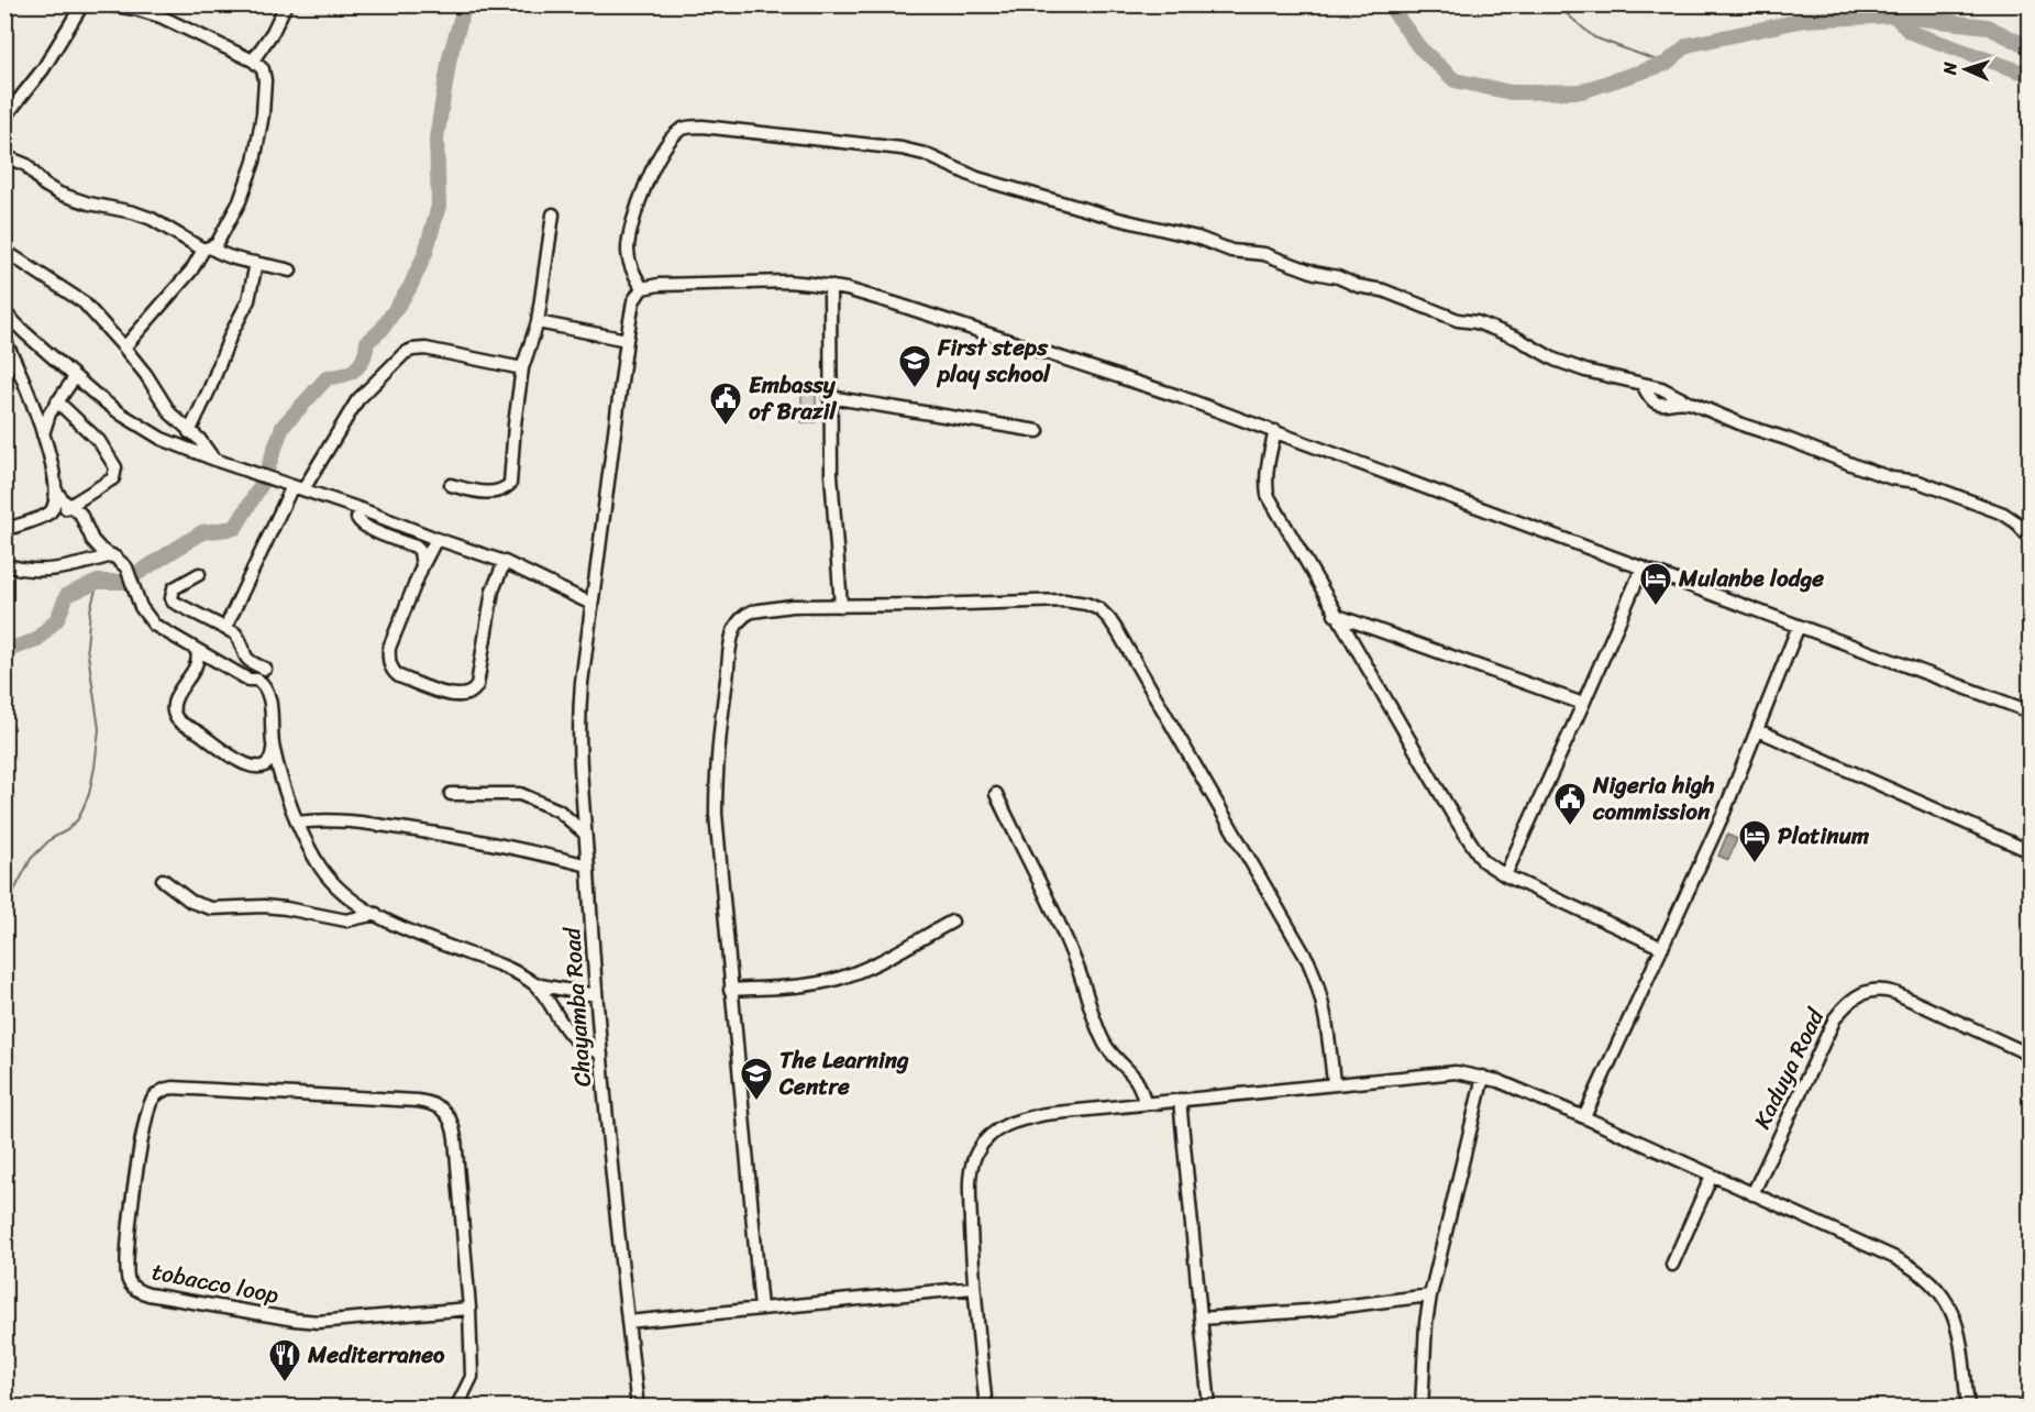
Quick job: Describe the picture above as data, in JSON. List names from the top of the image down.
{
  "streets": {
    "street": ["Chayamba Road", "Kaduya Road", "tobacco loop"]
  },
  "places": {
    "school or university": ["First steps play school", "The Learning Centre"],
    "public building": ["Embassy of Brazil", "Nigeria high commission"],
    "hotel": ["Mulanbe lodge", "Platinum"],
    "restaurant": ["Mediterraneo"]
  },
  "north": "left"
}
